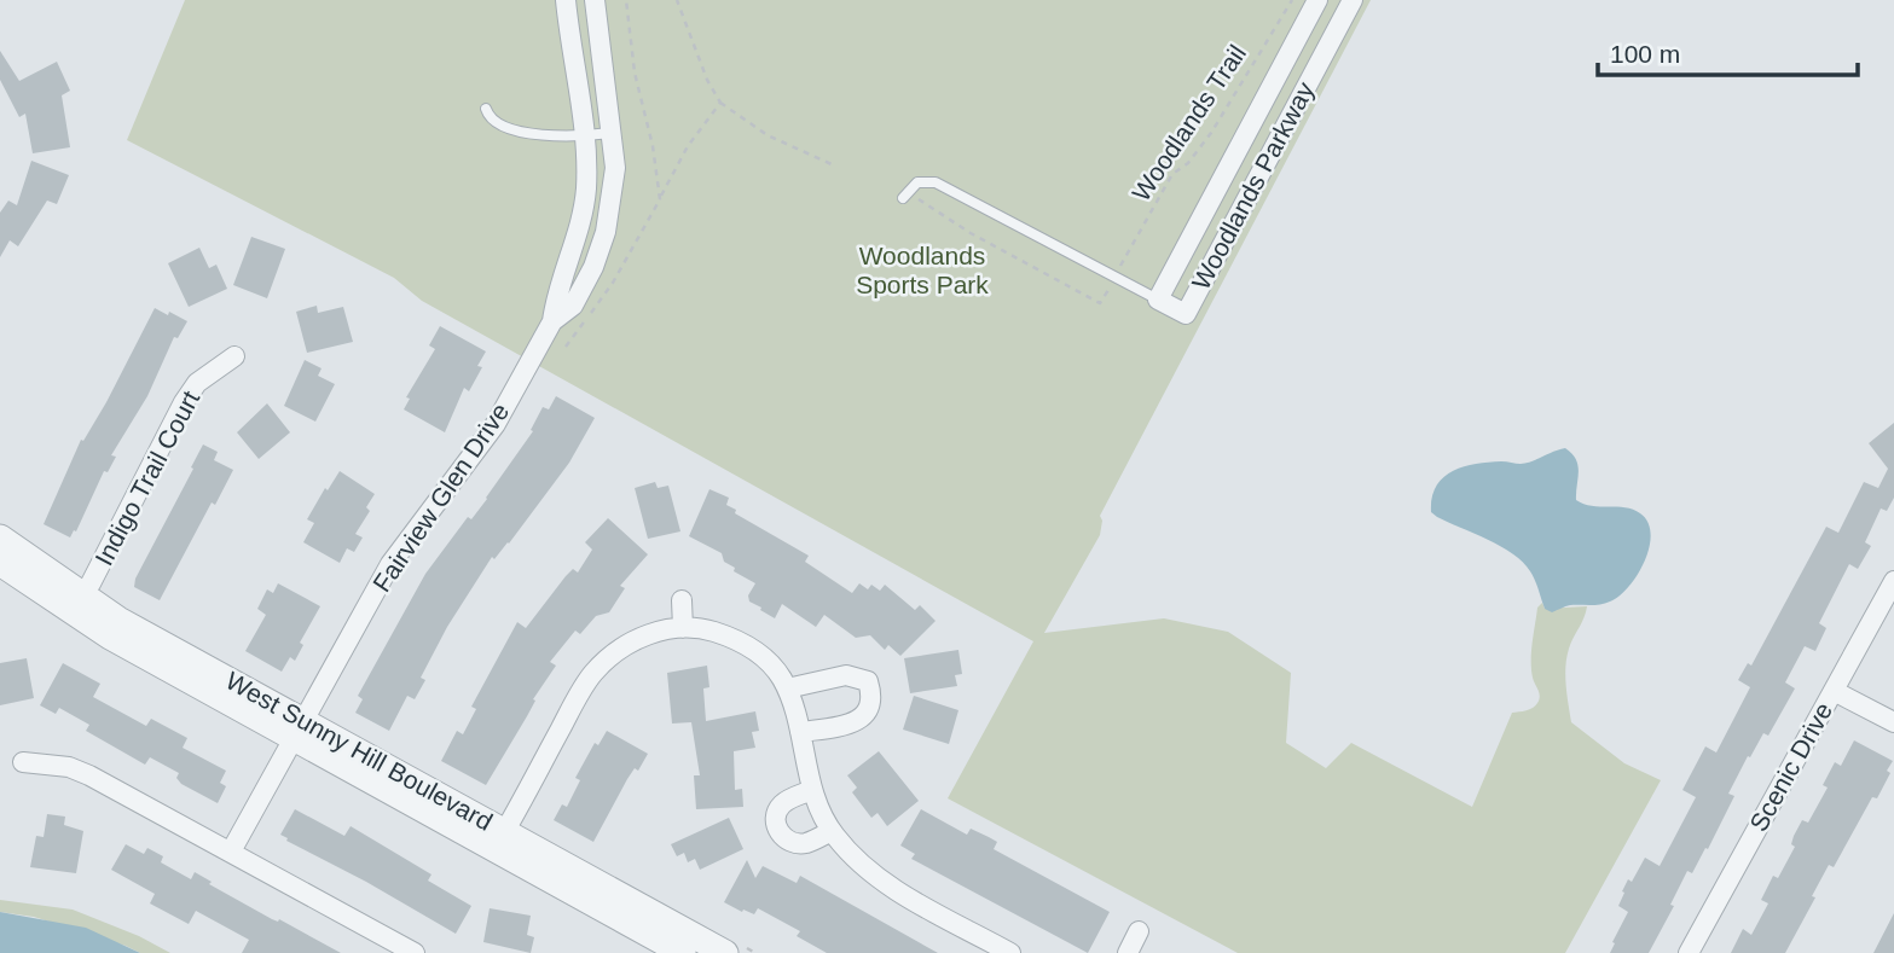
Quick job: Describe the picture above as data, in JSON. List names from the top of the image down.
{
  "streets": {
    "street": [
      "Woodlands Parkway",
      "Indigo Trail Court",
      "Fairview Glen Drive",
      "West Sunny Hill Boulevard",
      "Scenic Drive"
    ],
    "path": ["Woodlands Trail"]
  },
  "crossings": [
    ["Indigo Trail Court", "West Sunny Hill Boulevard"],
    ["Fairview Glen Drive", "West Sunny Hill Boulevard"]
  ],
  "parks": ["Woodlands Sports Park"],
  "scale_bar": "100 m"
}
